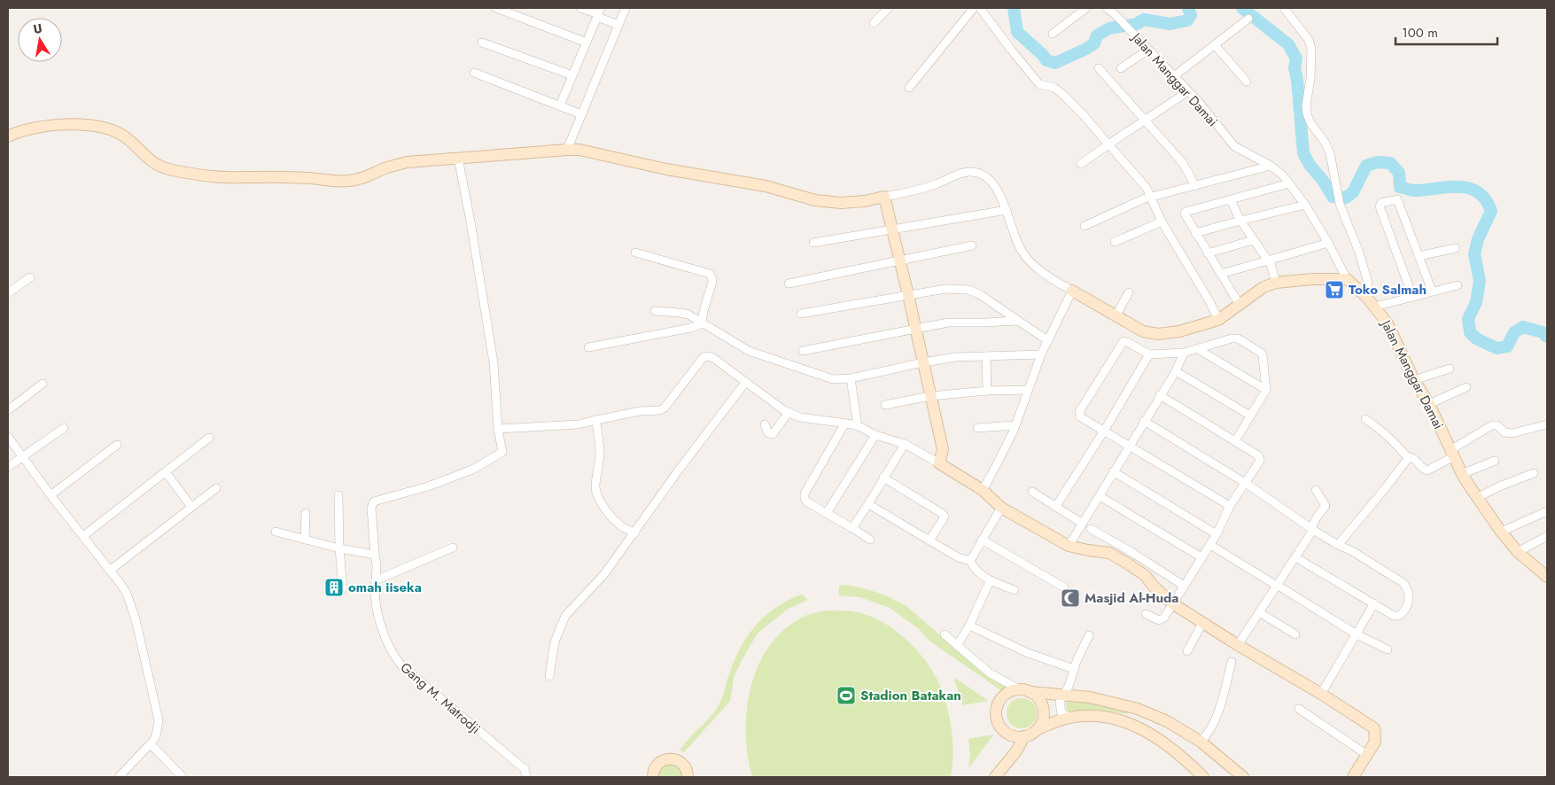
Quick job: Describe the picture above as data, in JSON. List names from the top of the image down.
{
  "streets": {
    "street": ["Jalan Manggar Damai", "Gang M. Matrodji"]
  },
  "places": {
    "supermarket": ["Toko Salmah"],
    "building": ["omah iiseka"],
    "mosque": ["Masjid Al-Huda"],
    "sports": ["Stadion Batakan"]
  },
  "scale_bar": "100 m",
  "north": "top"
}
